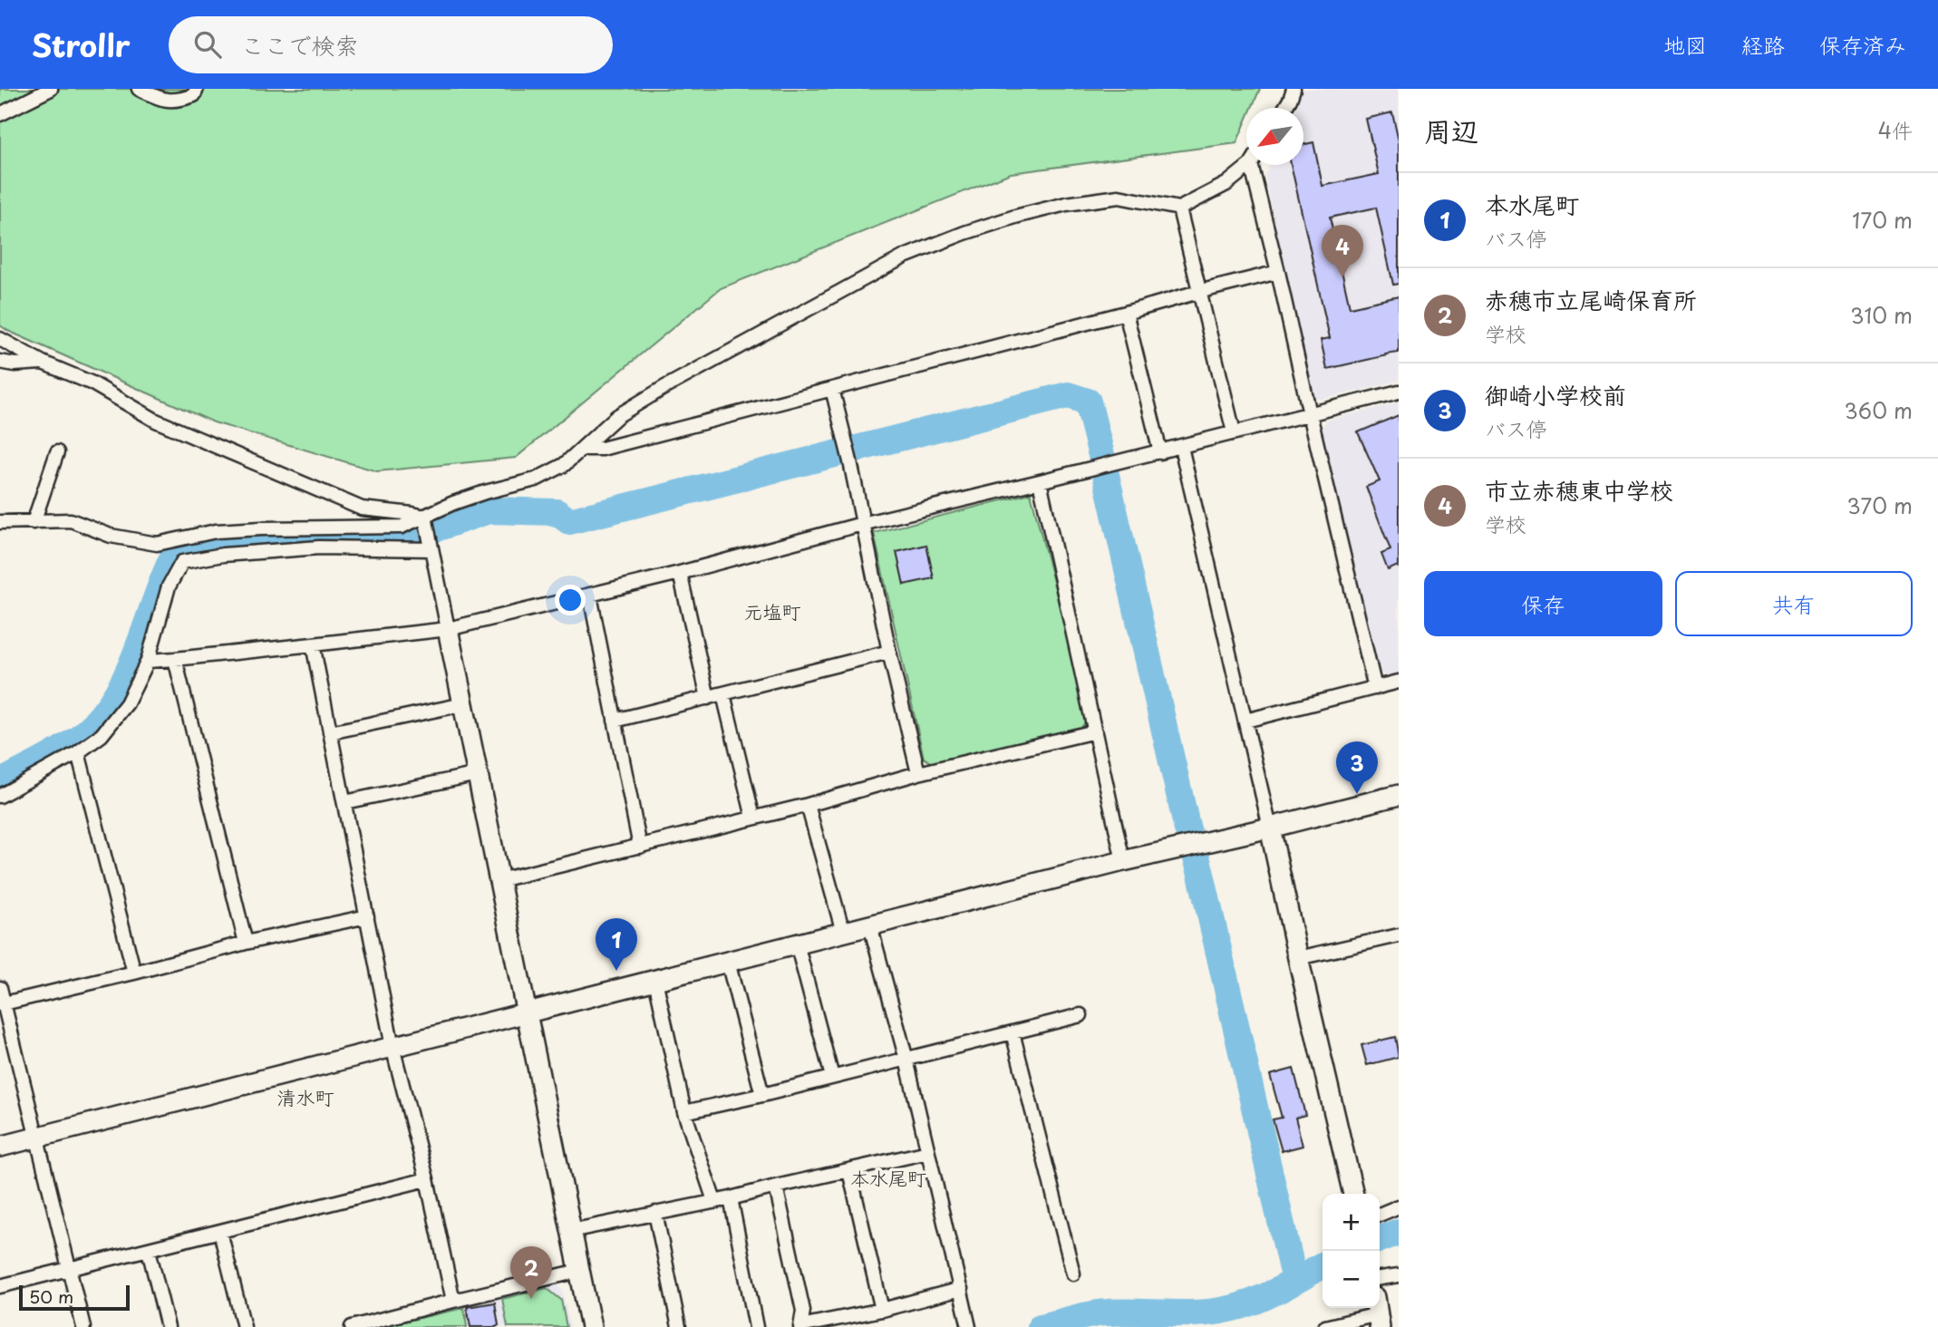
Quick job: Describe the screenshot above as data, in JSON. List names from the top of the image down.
{
  "districts": ["元塩町", "清水町", "本水尾町"],
  "scale_bar": "50 m",
  "north": "bottom left",
  "page": {
    "header": "Strollr",
    "search": "ここで検索",
    "nav": ["地図", "経路", "保存済み"],
    "heading": ["周辺", "4件"],
    "list": [
      {
        "mark": "1",
        "name": "本水尾町",
        "note": "バス停",
        "value": "170 m"
      },
      {
        "mark": "2",
        "name": "赤穂市立尾崎保育所",
        "note": "学校",
        "value": "310 m"
      },
      {
        "mark": "3",
        "name": "御崎小学校前",
        "note": "バス停",
        "value": "360 m"
      },
      {
        "mark": "4",
        "name": "市立赤穂東中学校",
        "note": "学校",
        "value": "370 m"
      }
    ],
    "pins": [
      "4",
      "3",
      "1",
      "2"
    ],
    "buttons": ["保存", "共有"],
    "map_buttons": ["+", "−"],
    "scale": "50 m"
  }
}
